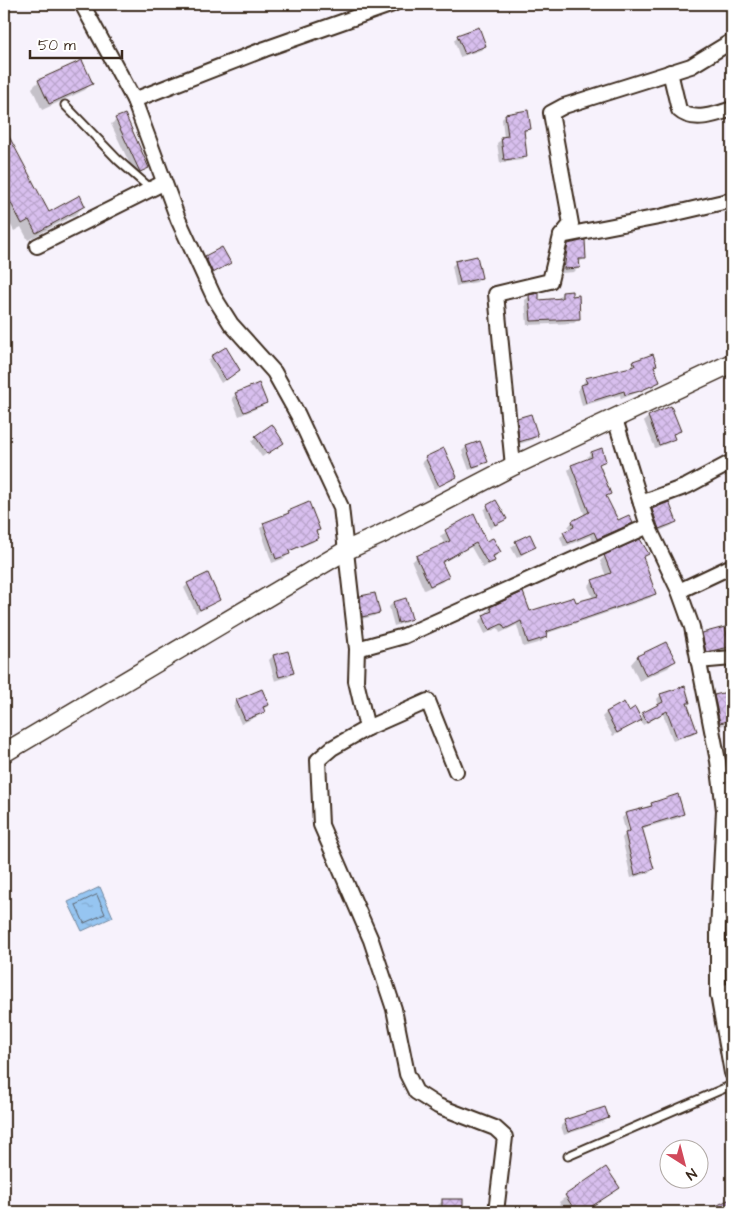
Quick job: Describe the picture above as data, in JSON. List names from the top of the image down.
{
  "scale_bar": "50 m",
  "north": "bottom right"
}
